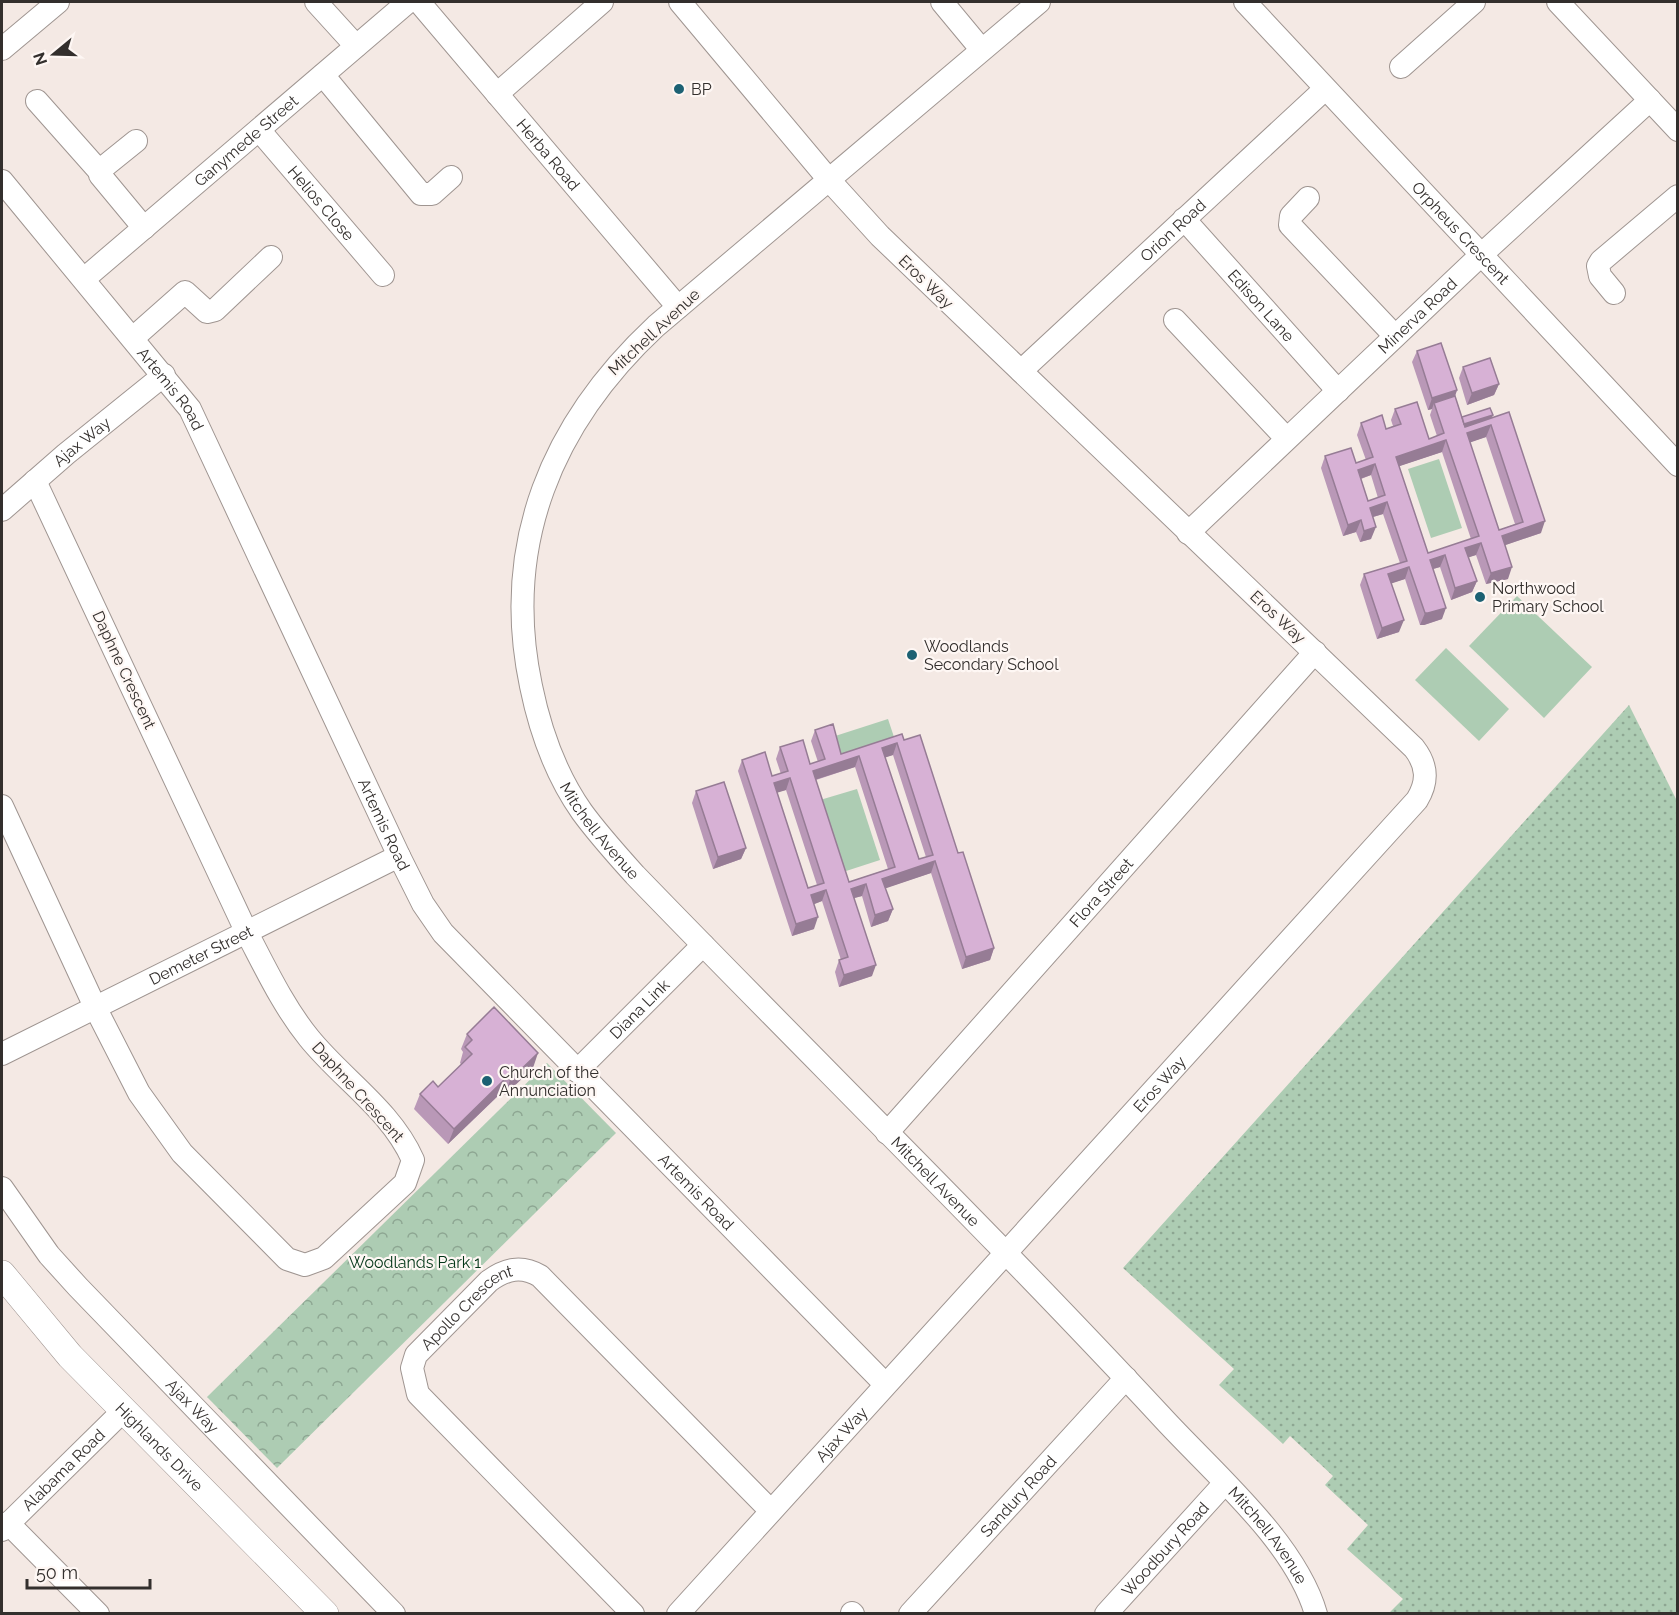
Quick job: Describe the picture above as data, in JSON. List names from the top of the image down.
{
  "streets": {
    "main road": ["Highlands Drive"],
    "street": [
      "Ganymede Street",
      "Herba Road",
      "Helios Close",
      "Orion Road",
      "Orpheus Crescent",
      "Eros Way",
      "Edison Lane",
      "Minerva Road",
      "Mitchell Avenue",
      "Artemis Road",
      "Ajax Way",
      "Daphne Crescent",
      "Flora Street",
      "Demeter Street",
      "Diana Link",
      "Apollo Crescent",
      "Alabama Road",
      "Sandury Road",
      "Woodbury Road"
    ]
  },
  "crossings": [
    ["Ganymede Street", "Helios Close"],
    ["Ganymede Street", "Artemis Road"],
    ["Herba Road", "Mitchell Avenue"],
    ["Orion Road", "Orpheus Crescent"],
    ["Orion Road", "Eros Way"],
    ["Orion Road", "Edison Lane"],
    ["Orpheus Crescent", "Minerva Road"],
    ["Eros Way", "Minerva Road"],
    ["Eros Way", "Mitchell Avenue"],
    ["Eros Way", "Ajax Way"],
    ["Eros Way", "Flora Street"],
    ["Edison Lane", "Minerva Road"],
    ["Mitchell Avenue", "Ajax Way"],
    ["Mitchell Avenue", "Flora Street"],
    ["Mitchell Avenue", "Diana Link"],
    ["Mitchell Avenue", "Sandury Road"],
    ["Mitchell Avenue", "Woodbury Road"],
    ["Artemis Road", "Ajax Way"],
    ["Artemis Road", "Demeter Street"],
    ["Artemis Road", "Diana Link"],
    ["Ajax Way", "Daphne Crescent"],
    ["Ajax Way", "Apollo Crescent"],
    ["Daphne Crescent", "Demeter Street"],
    ["Highlands Drive", "Alabama Road"]
  ],
  "parks": ["Woodlands Park 1"],
  "places": [
    "BP",
    "Northwood Primary School",
    "Woodlands Secondary School",
    "Church of the Annunciation"
  ],
  "scale_bar": "50 m",
  "north": "left"
}
